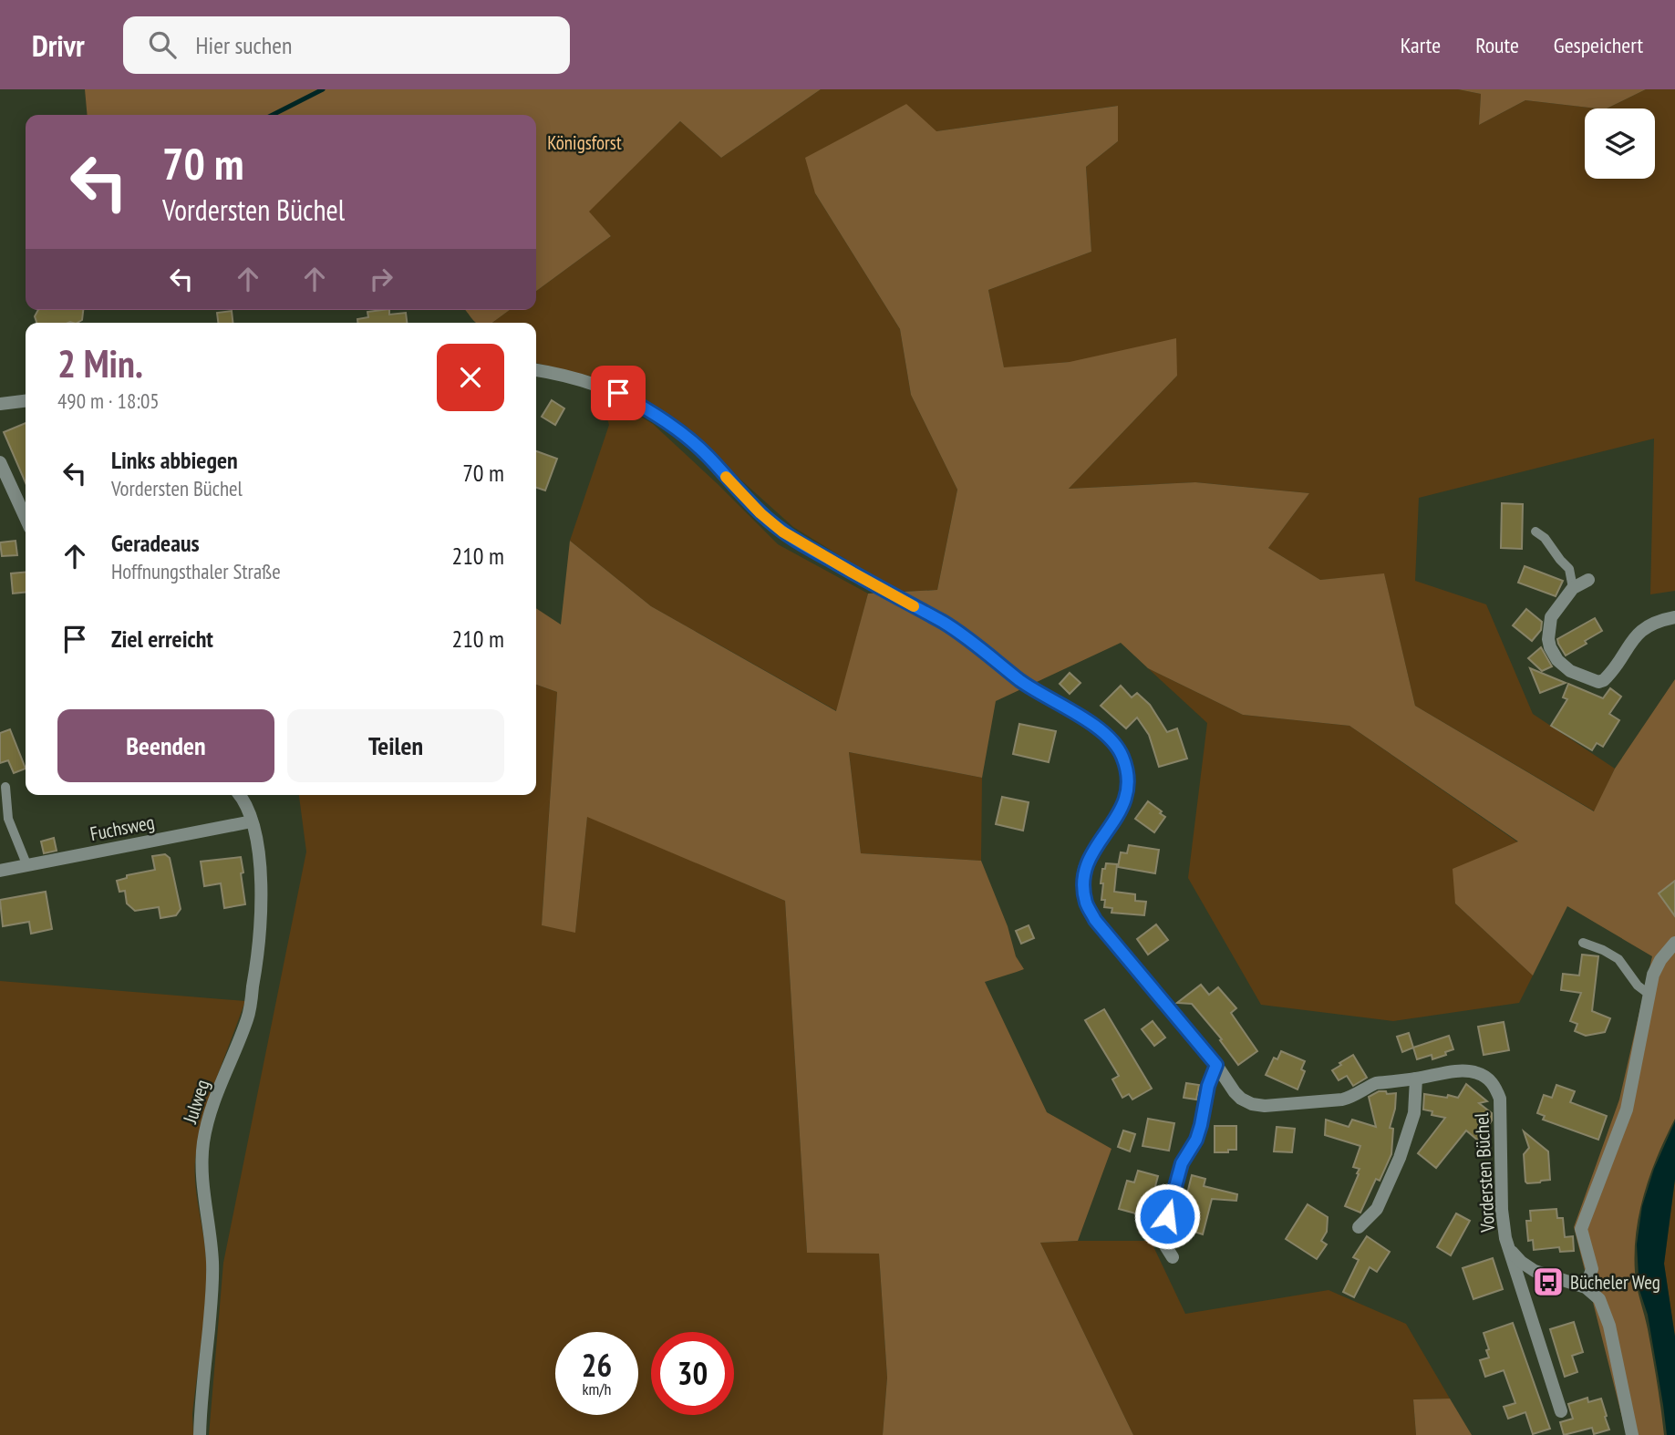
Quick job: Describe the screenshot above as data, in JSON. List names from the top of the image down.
{
  "streets": {
    "street": ["Fuchsweg", "Julweg", "Vordersten Büchel"]
  },
  "crossings": [
    ["Fuchsweg", "Julweg"]
  ],
  "parks": ["Königsforst"],
  "places": {
    "bus stop": ["Bücheler Weg"]
  },
  "page": {
    "header": "Drivr",
    "search": "Hier suchen",
    "nav": ["Karte", "Route", "Gespeichert"],
    "turn": ["70 m", "Vordersten Büchel"],
    "heading": ["2 Min.", "490 m · 18:05"],
    "list": [
      {
        "name": "Links abbiegen",
        "note": "Vordersten Büchel",
        "value": "70 m"
      },
      {
        "name": "Geradeaus",
        "note": "Hoffnungsthaler Straße",
        "value": "210 m"
      },
      {
        "name": "Ziel erreicht",
        "value": "210 m"
      }
    ],
    "buttons": ["Beenden", "Teilen"],
    "speed": "26 km/h",
    "limit": "30"
  }
}
